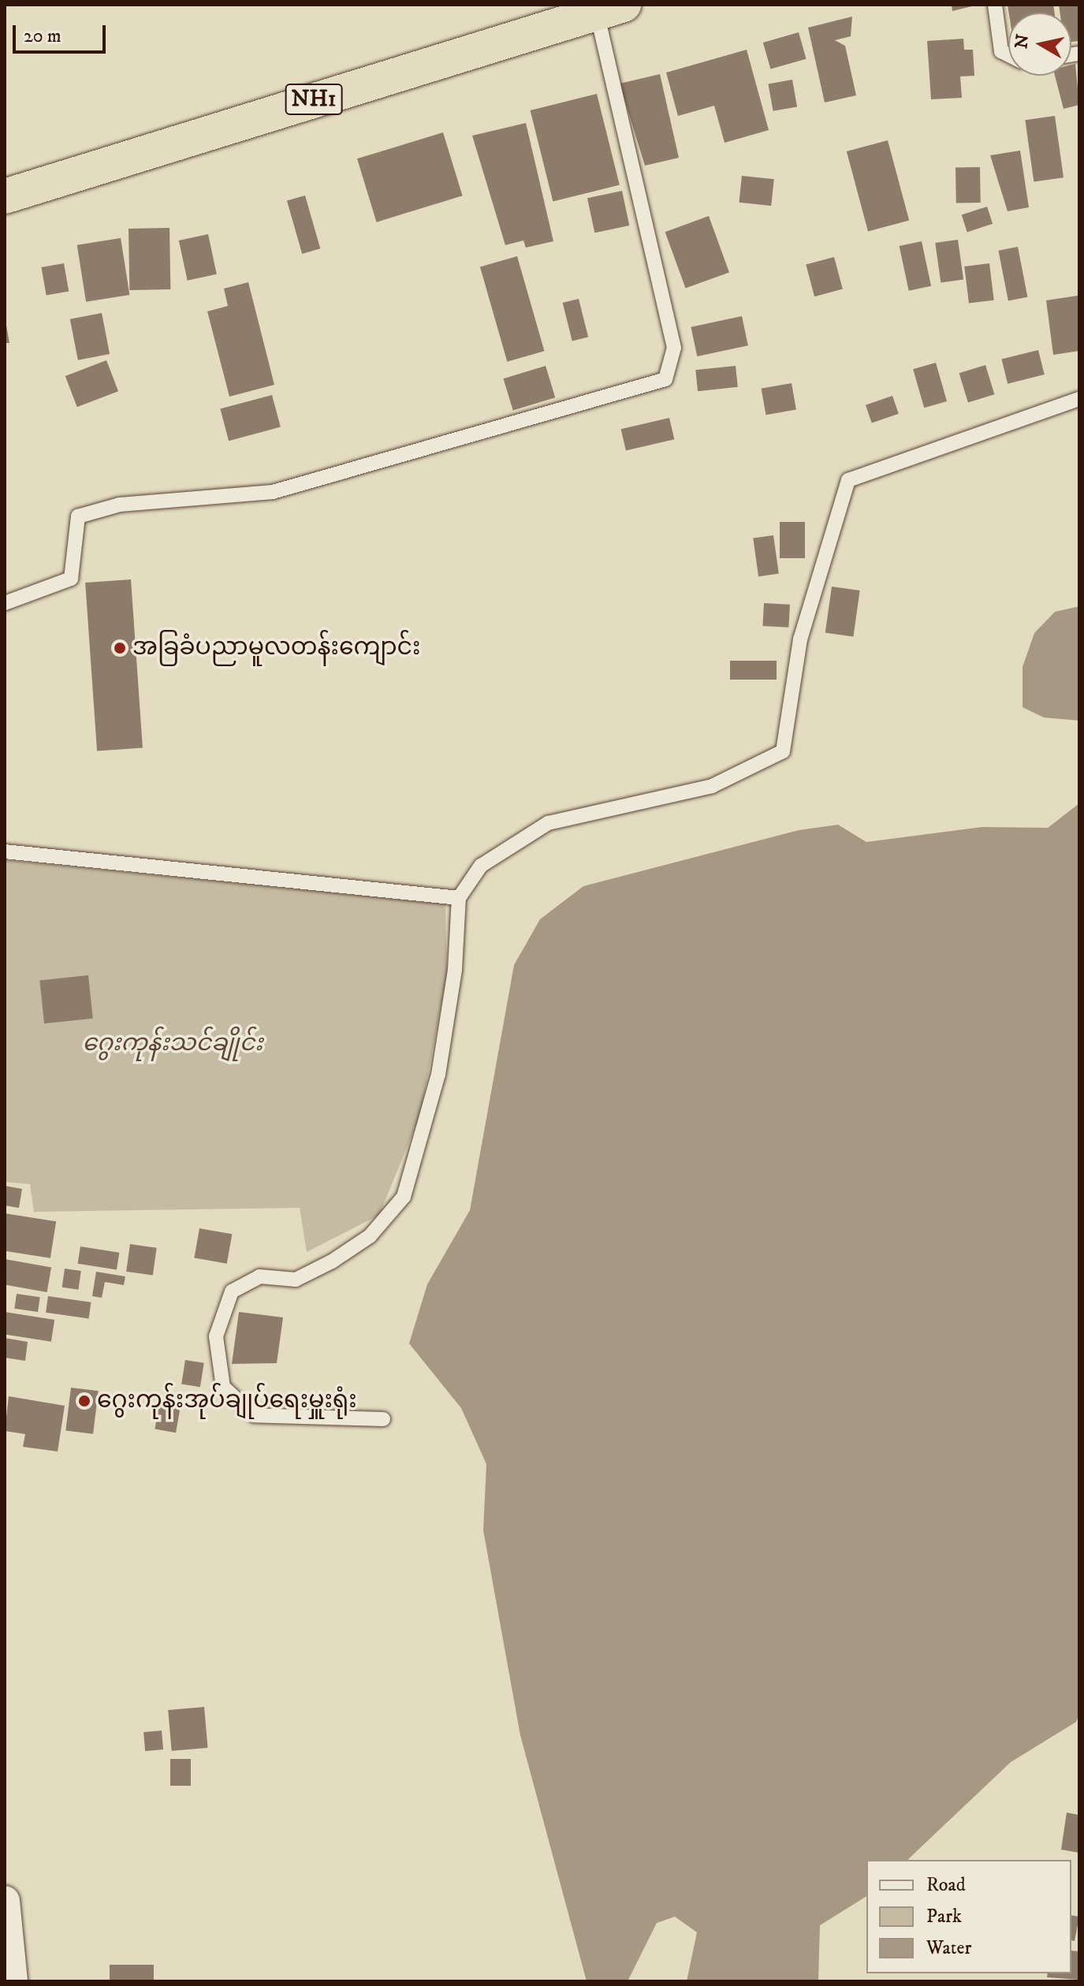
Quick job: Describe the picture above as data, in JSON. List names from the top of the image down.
{
  "streets": {
    "highway": ["NH1"]
  },
  "parks": ["ဂွေးကုန်းသင်ချိုင်း"],
  "places": ["အခြခံပညာမူလတန်းကျောင်း", "ဂွေးကုန်းအုပ်ချုပ်ရေးမှူးရုံး"],
  "legend": ["Road", "Park", "Water"],
  "scale_bar": "20 m",
  "north": "left"
}
